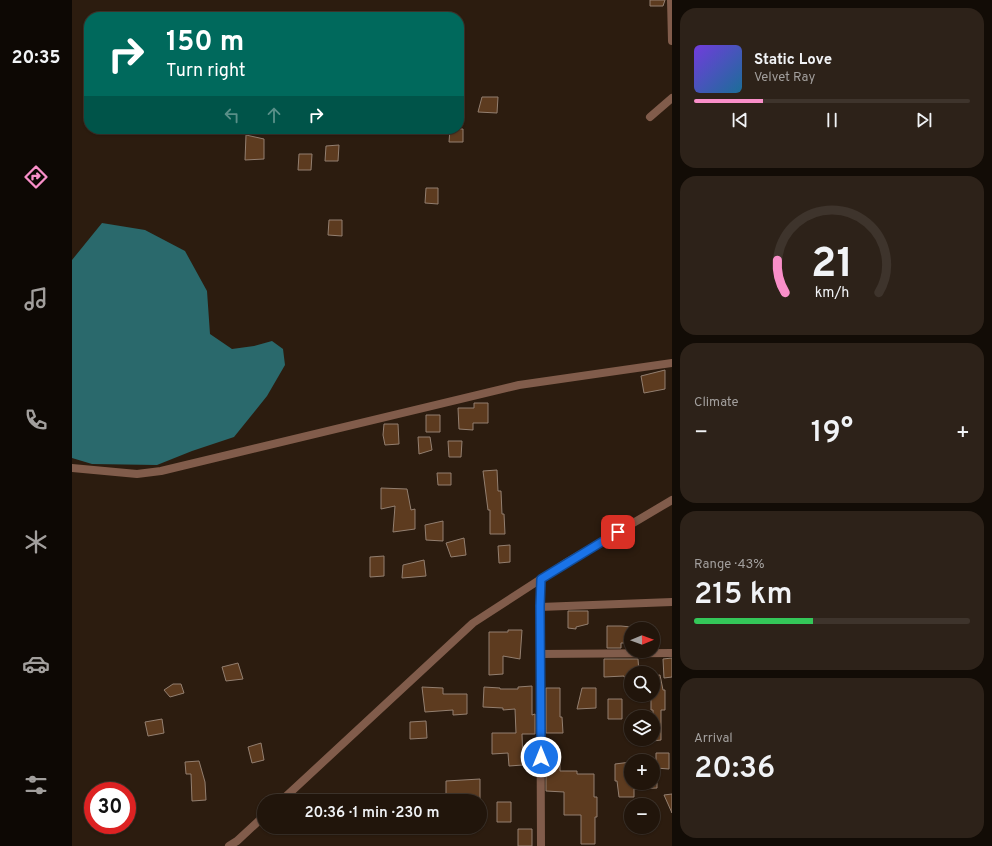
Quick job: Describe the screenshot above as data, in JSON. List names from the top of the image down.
{
  "north": "right",
  "page": {
    "tabs": "20:35",
    "turn": ["150 m", "Turn right"],
    "song": ["Static Love", "Velvet Ray"],
    "tile": [
      "Climate",
      ["Range · 43%", "215 km"],
      ["Arrival", "20:36"]
    ],
    "heat": ["−", "19°", "+"],
    "map_buttons": ["+", "−"],
    "limit": "30",
    "trip": "20:36 · 1 min · 230 m",
    "gauge": ["21", "km/h"]
  }
}
